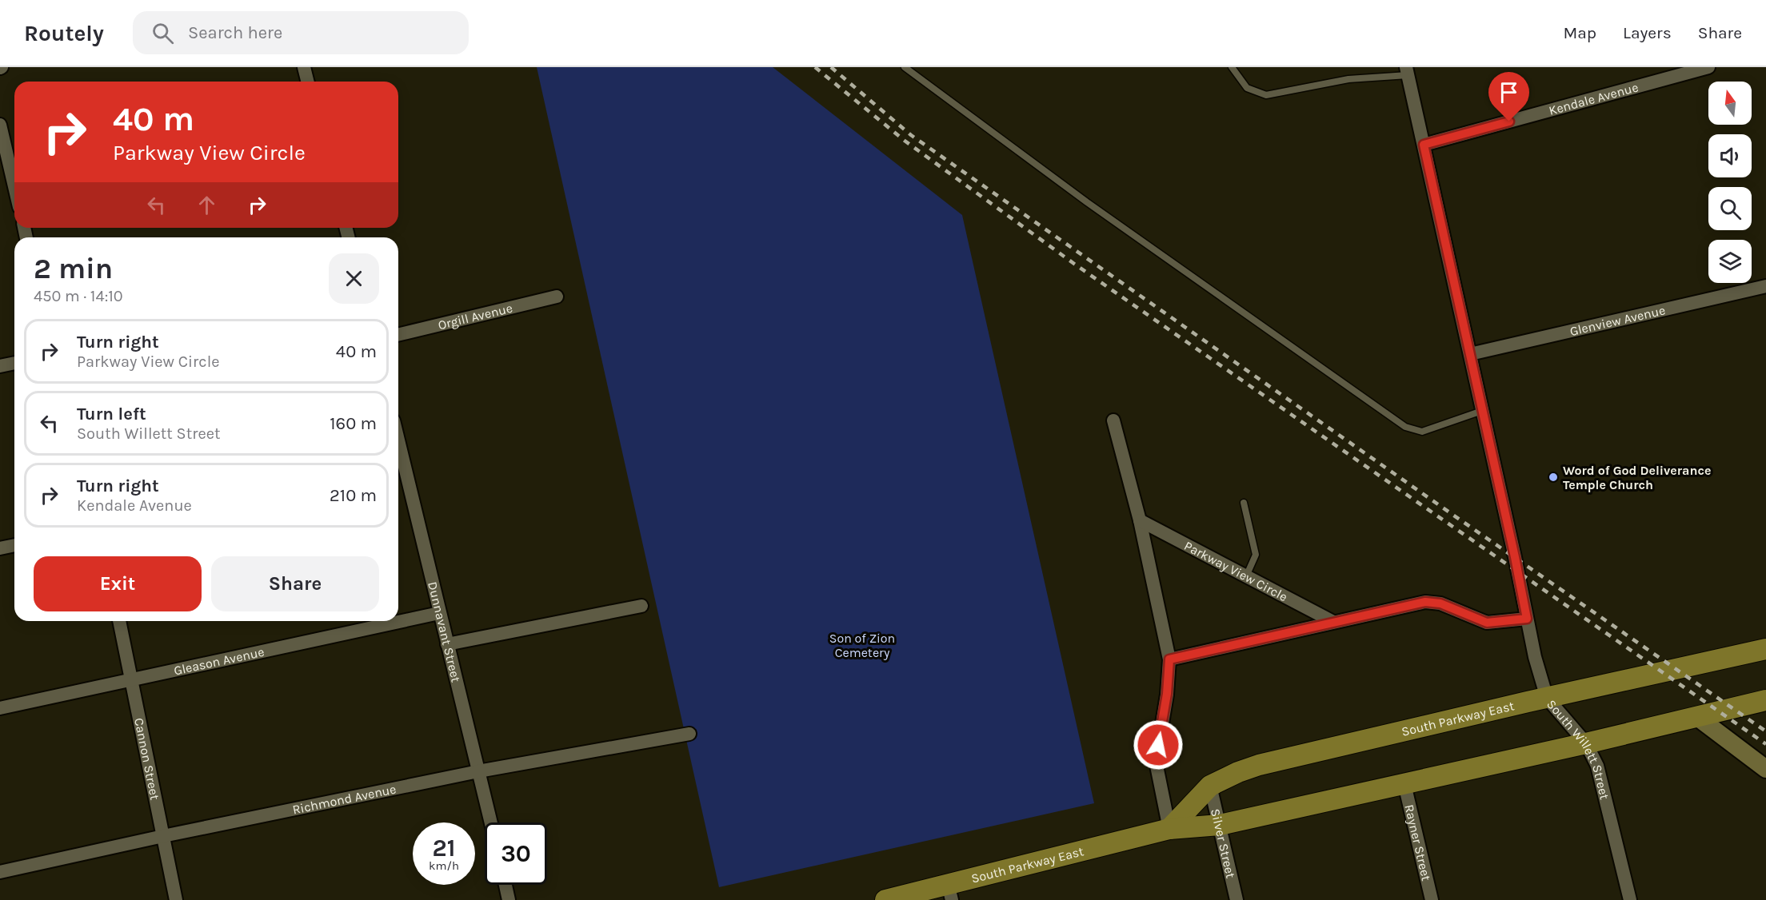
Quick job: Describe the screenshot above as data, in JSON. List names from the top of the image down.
{
  "streets": {
    "main road": ["South Parkway East"],
    "street": [
      "Kendale Avenue",
      "Orgill Avenue",
      "Glenview Avenue",
      "Parkway View Circle",
      "Dunnavant Street",
      "Gleason Avenue",
      "South Willett Street",
      "Cannon Street",
      "Richmond Avenue",
      "Silver Street",
      "Rayner Street"
    ]
  },
  "crossings": [
    ["Kendale Avenue", "South Willett Street"],
    ["Glenview Avenue", "South Willett Street"],
    ["Dunnavant Street", "Gleason Avenue"],
    ["Dunnavant Street", "Richmond Avenue"],
    ["Gleason Avenue", "Cannon Street"],
    ["South Parkway East", "South Willett Street"],
    ["South Parkway East", "Silver Street"],
    ["South Parkway East", "Rayner Street"],
    ["Cannon Street", "Richmond Avenue"]
  ],
  "parks": ["Son of Zion Cemetery"],
  "places": ["Word of God Deliverance Temple Church"],
  "north": "top",
  "page": {
    "header": "Routely",
    "search": "Search here",
    "nav": ["Map", "Layers", "Share"],
    "turn": ["40 m", "Parkway View Circle"],
    "heading": ["2 min", "450 m · 14:10"],
    "list": [
      {
        "name": "Turn right",
        "note": "Parkway View Circle",
        "value": "40 m"
      },
      {
        "name": "Turn left",
        "note": "South Willett Street",
        "value": "160 m"
      },
      {
        "name": "Turn right",
        "note": "Kendale Avenue",
        "value": "210 m"
      }
    ],
    "buttons": ["Exit", "Share"],
    "speed": "21 km/h",
    "limit": "30"
  }
}
